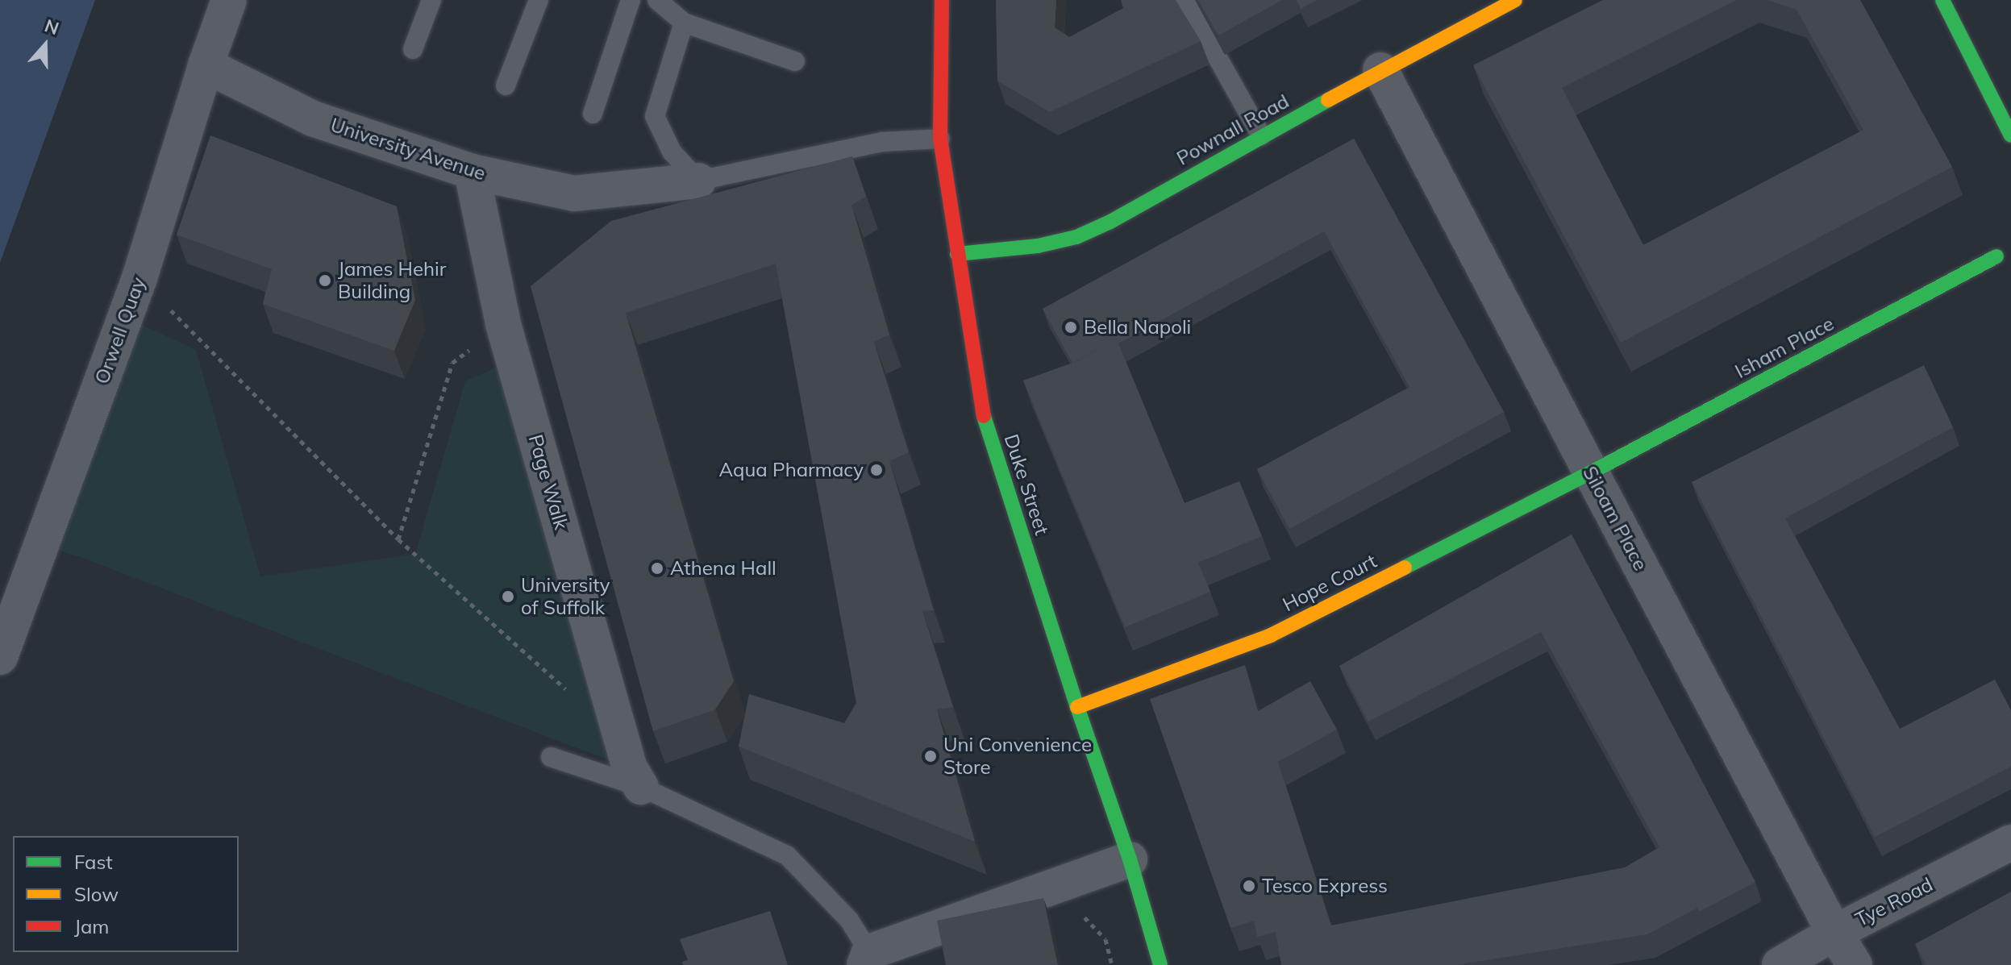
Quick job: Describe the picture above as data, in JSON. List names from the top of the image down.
{
  "streets": {
    "street": [
      "Pownall Road",
      "University Avenue",
      "Orwell Quay",
      "Isham Place",
      "Page Walk",
      "Duke Street",
      "Siloam Place",
      "Hope Court",
      "Tye Road"
    ]
  },
  "crossings": [
    ["Pownall Road", "Duke Street"],
    ["Pownall Road", "Siloam Place"],
    ["University Avenue", "Orwell Quay"],
    ["University Avenue", "Page Walk"],
    ["University Avenue", "Duke Street"],
    ["Isham Place", "Siloam Place"],
    ["Isham Place", "Hope Court"],
    ["Duke Street", "Hope Court"],
    ["Siloam Place", "Hope Court"],
    ["Siloam Place", "Tye Road"]
  ],
  "places": [
    "James Hehir Building",
    "Bella Napoli",
    "Aqua Pharmacy",
    "Athena Hall",
    "University of Suffolk",
    "Uni Convenience Store",
    "Tesco Express"
  ],
  "legend": ["Fast", "Slow", "Jam"],
  "north": "top"
}
